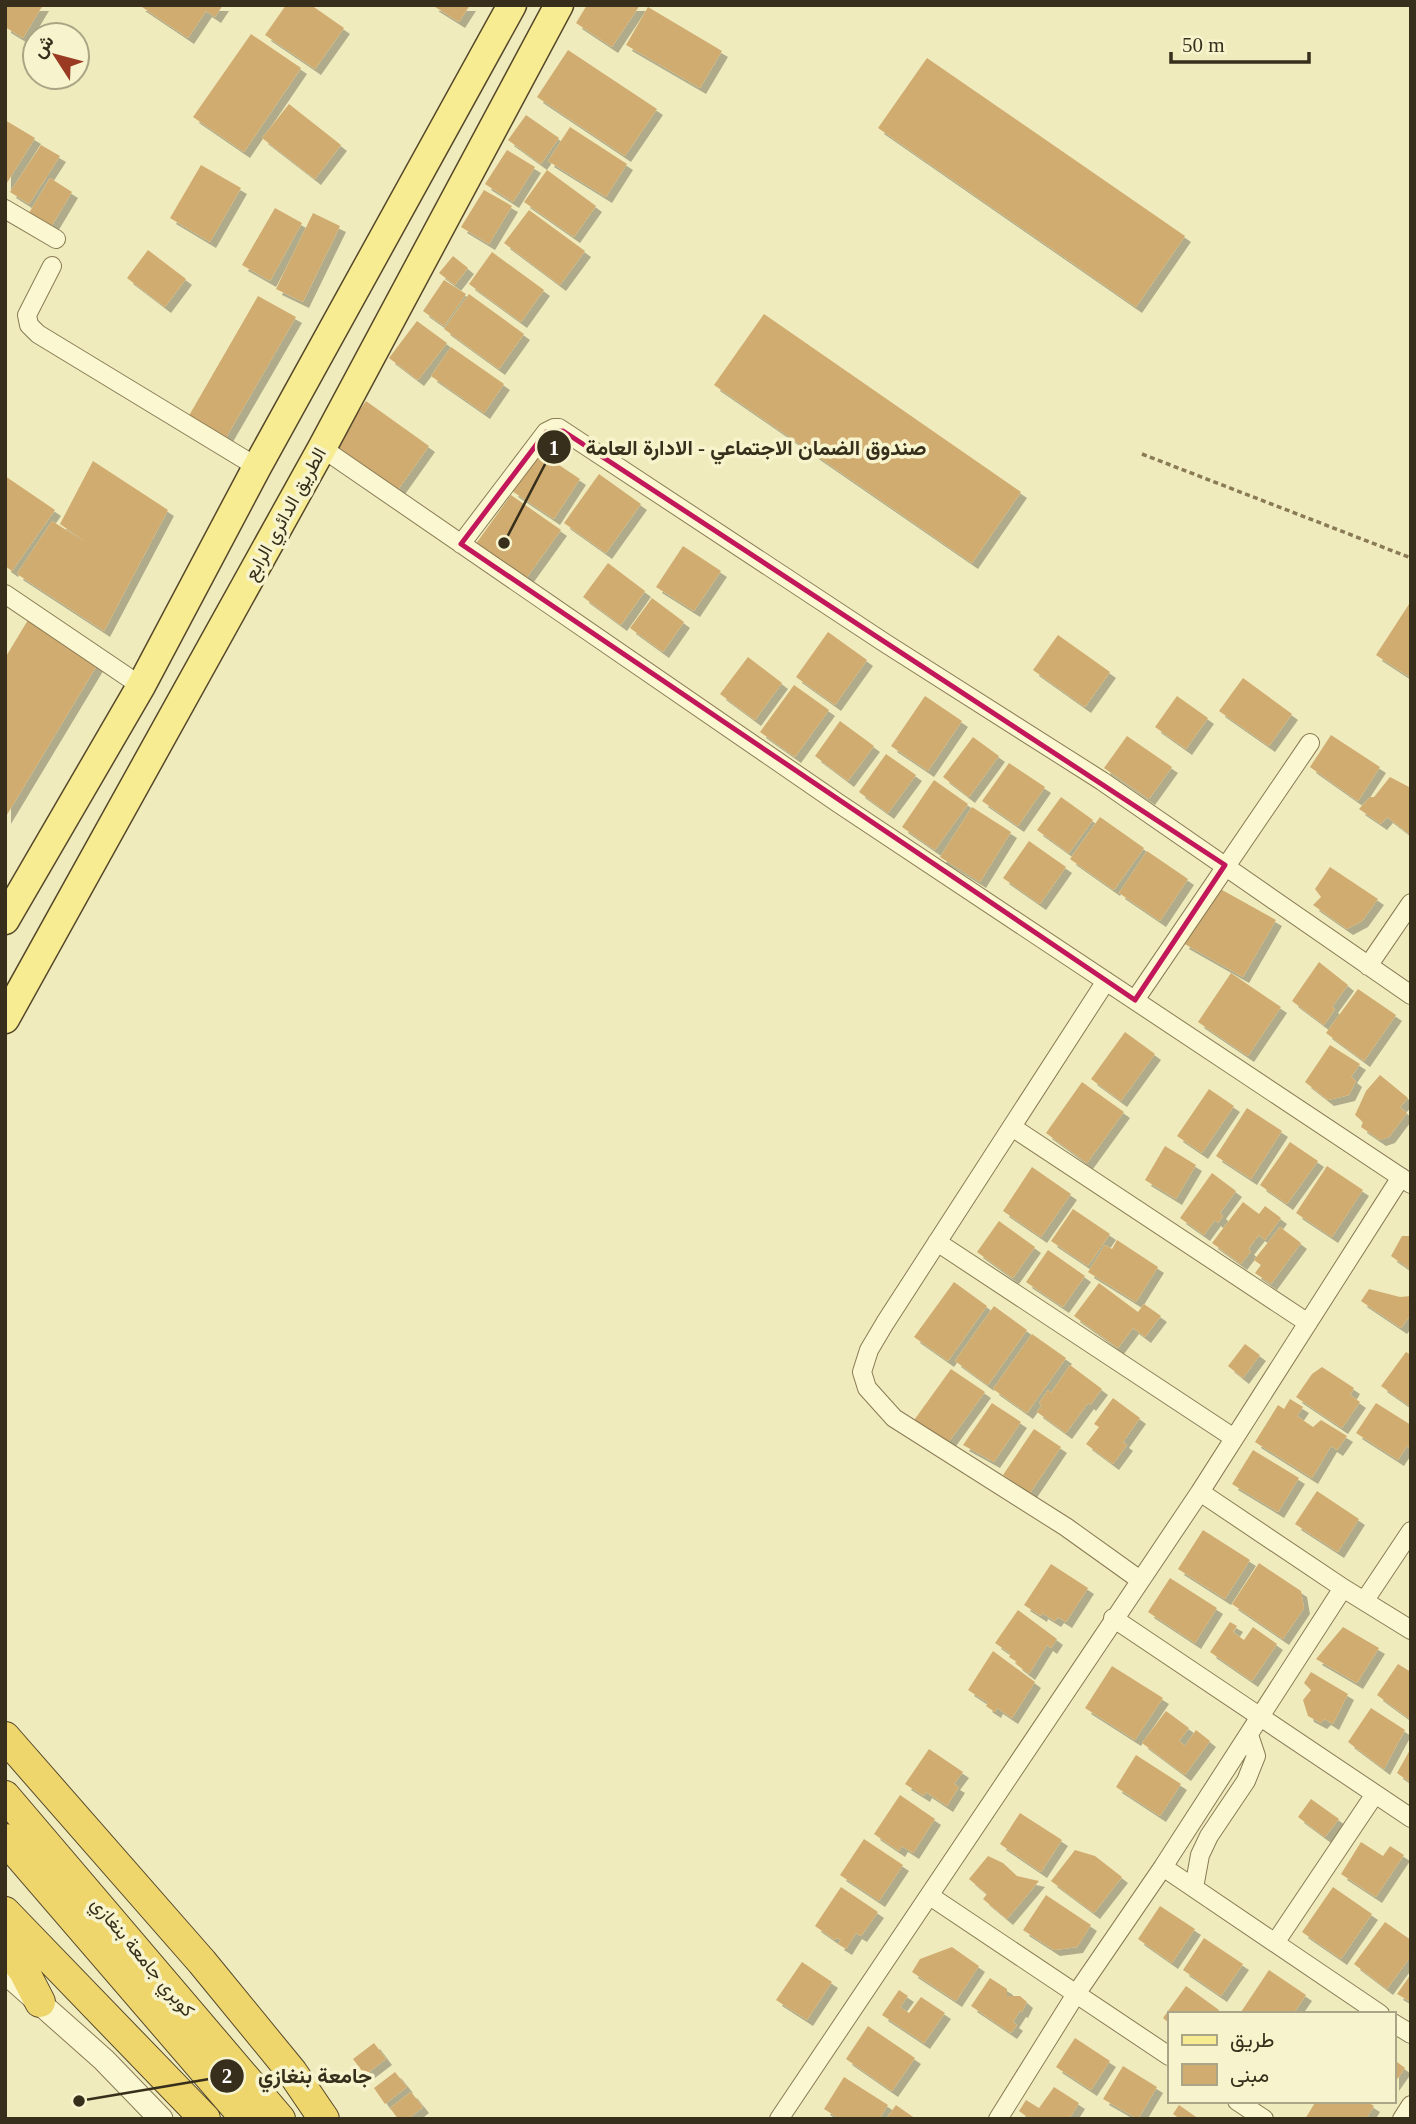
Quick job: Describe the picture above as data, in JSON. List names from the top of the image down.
{
  "streets": {
    "highway": ["كوبري جامعة بنغازي"],
    "main road": ["الطريق الدائري الرابع"]
  },
  "places": ["صندوق الضمان الاجتماعي - الادارة العامة", "جامعة بنغازي"],
  "legend": ["طريق", "مبنى"],
  "scale_bar": "50 m",
  "north": "top left"
}
